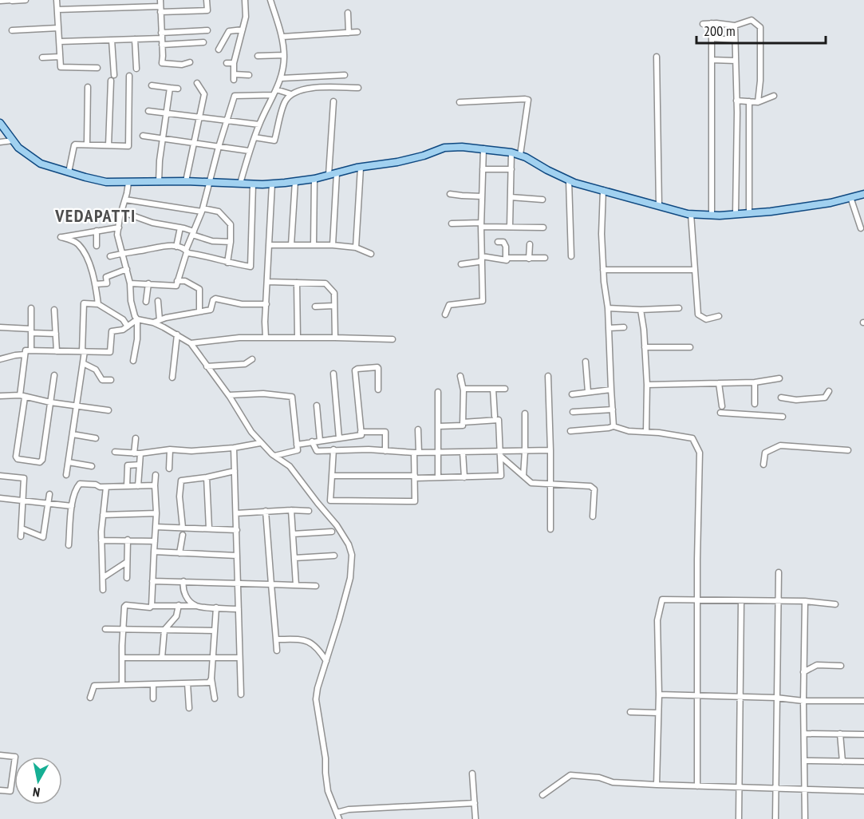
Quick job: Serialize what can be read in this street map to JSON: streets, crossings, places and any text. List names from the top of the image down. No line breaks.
{"districts":["VEDAPATTI"],"scale_bar":"200 m","north":"bottom"}
